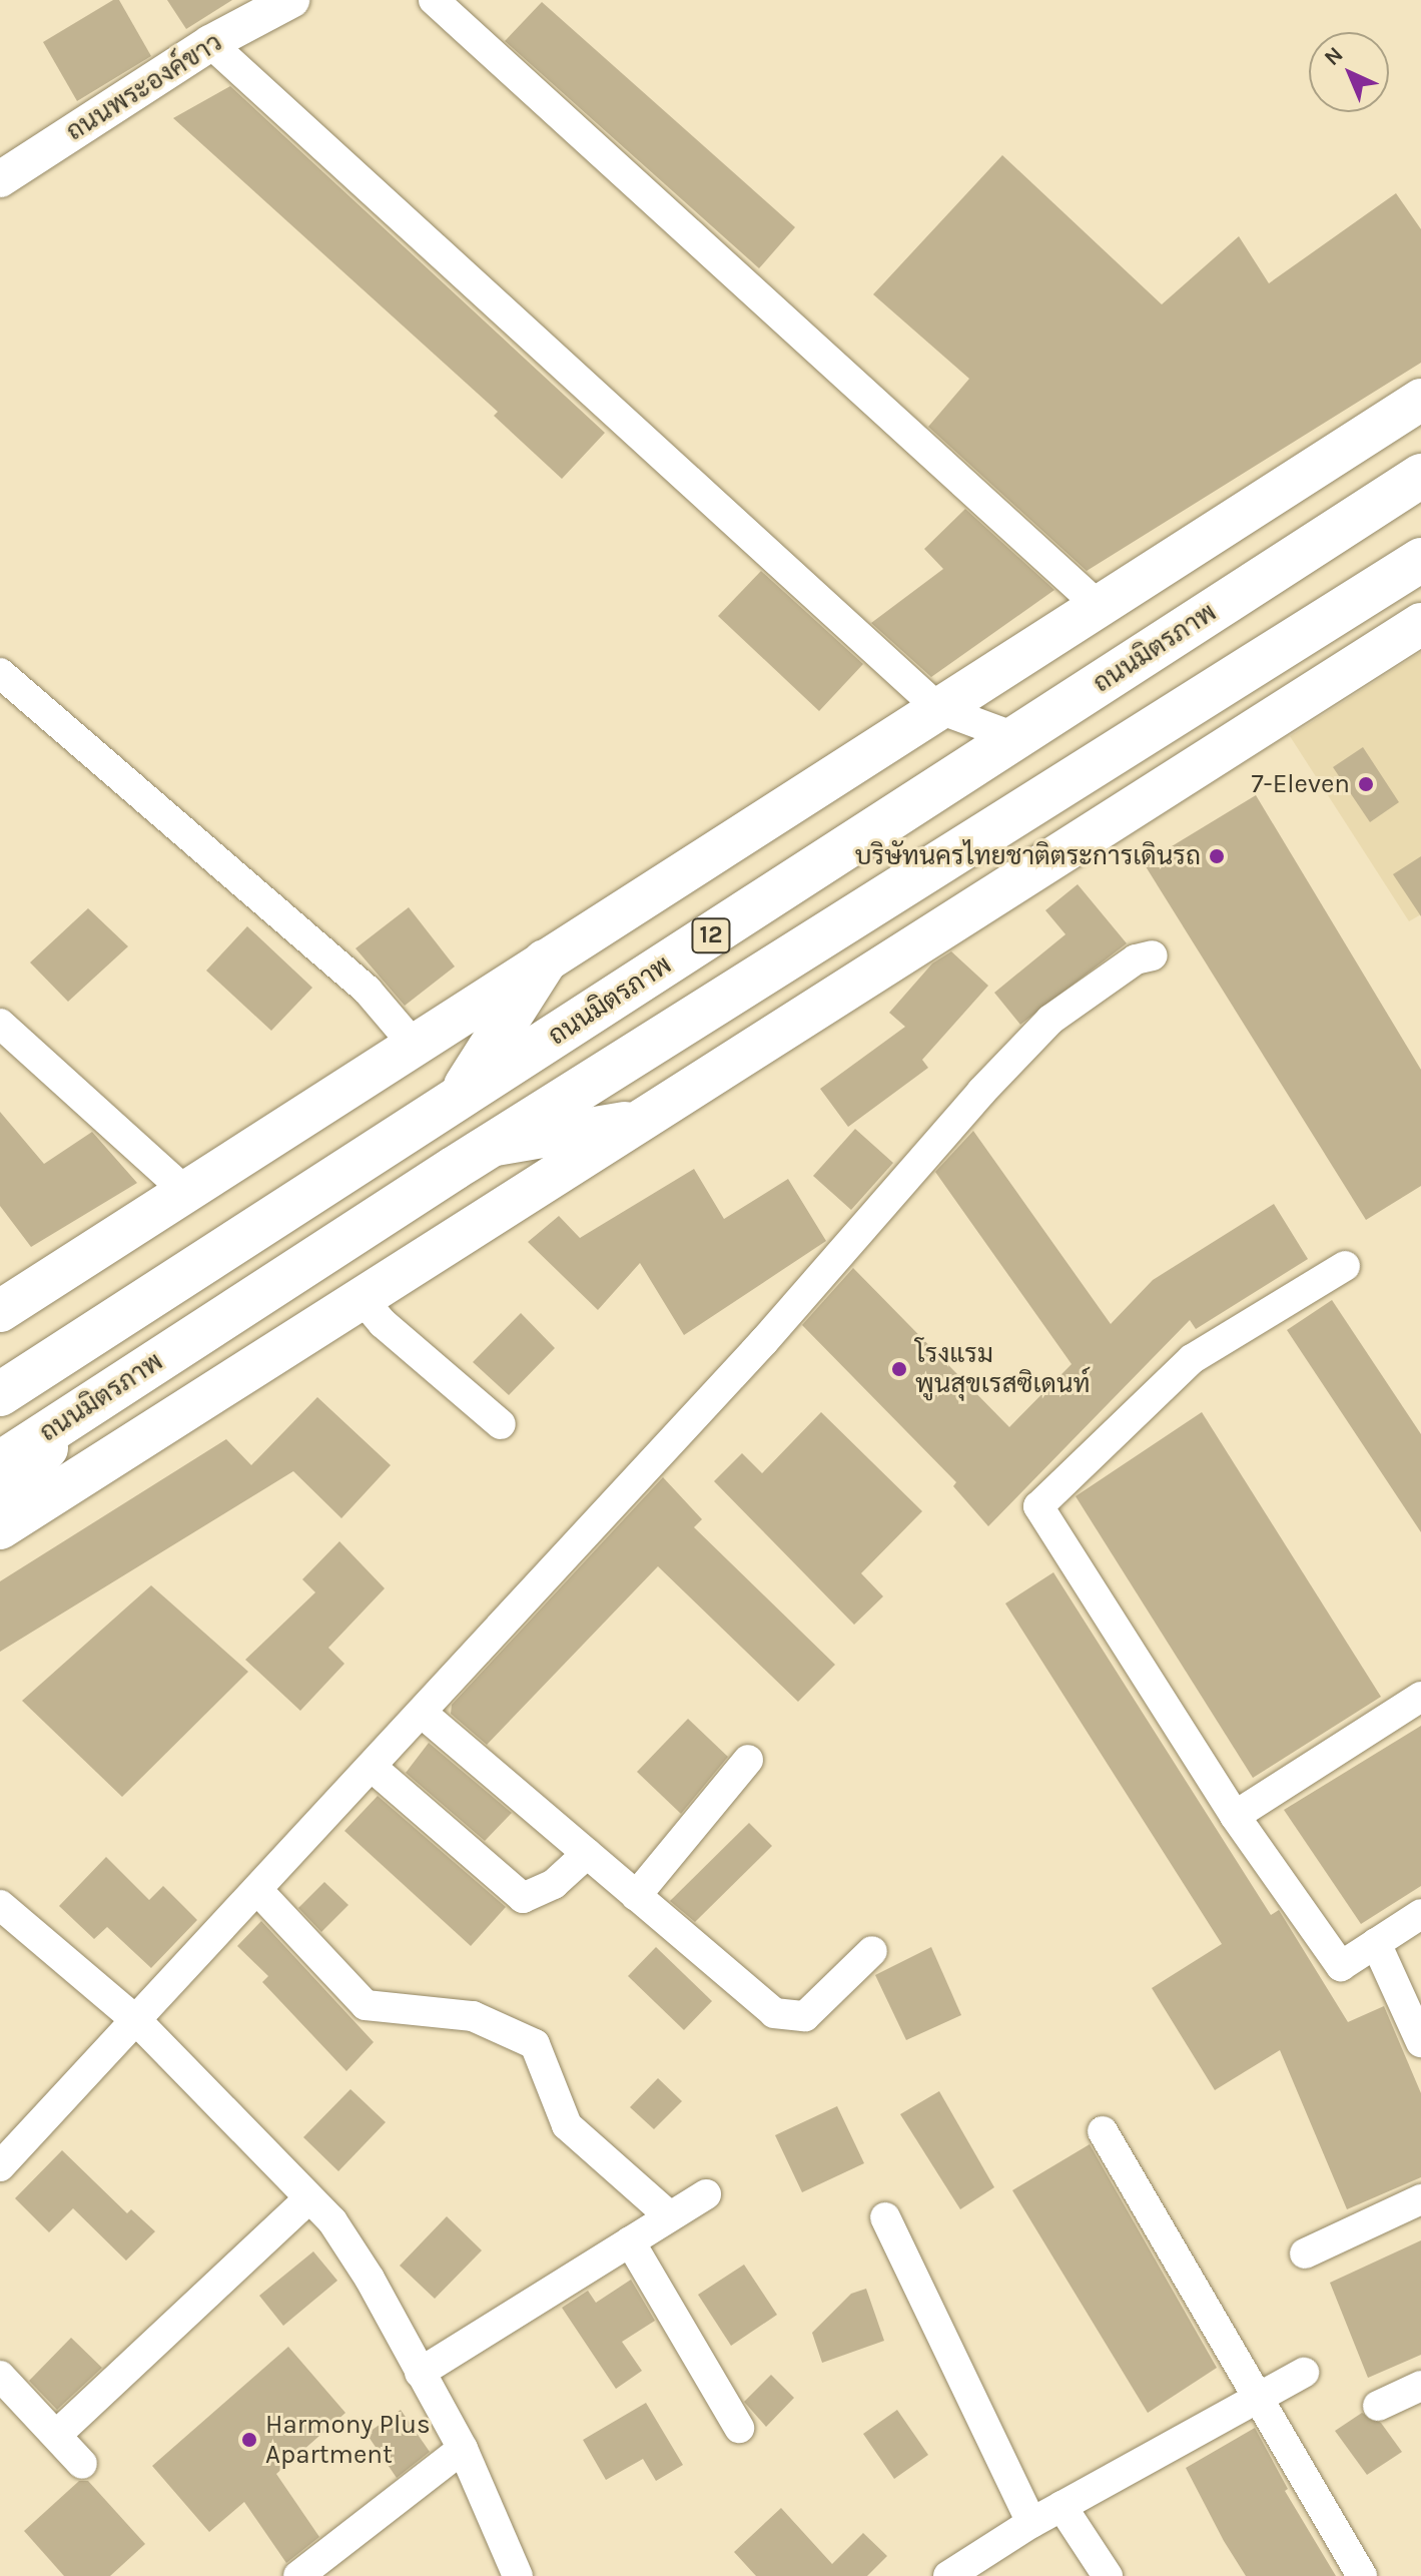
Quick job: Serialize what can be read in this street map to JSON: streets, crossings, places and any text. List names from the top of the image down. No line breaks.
{"streets":{"main road":["ถนนมิตรภาพ","12"],"street":["ถนนพระองค์ขาว"]},"places":["7-Eleven","บริษัทนครไทยชาติตระการเดินรถ","โรงแรม พูนสุขเรสซิเดนท์","Harmony Plus Apartment"],"north":"top left"}
